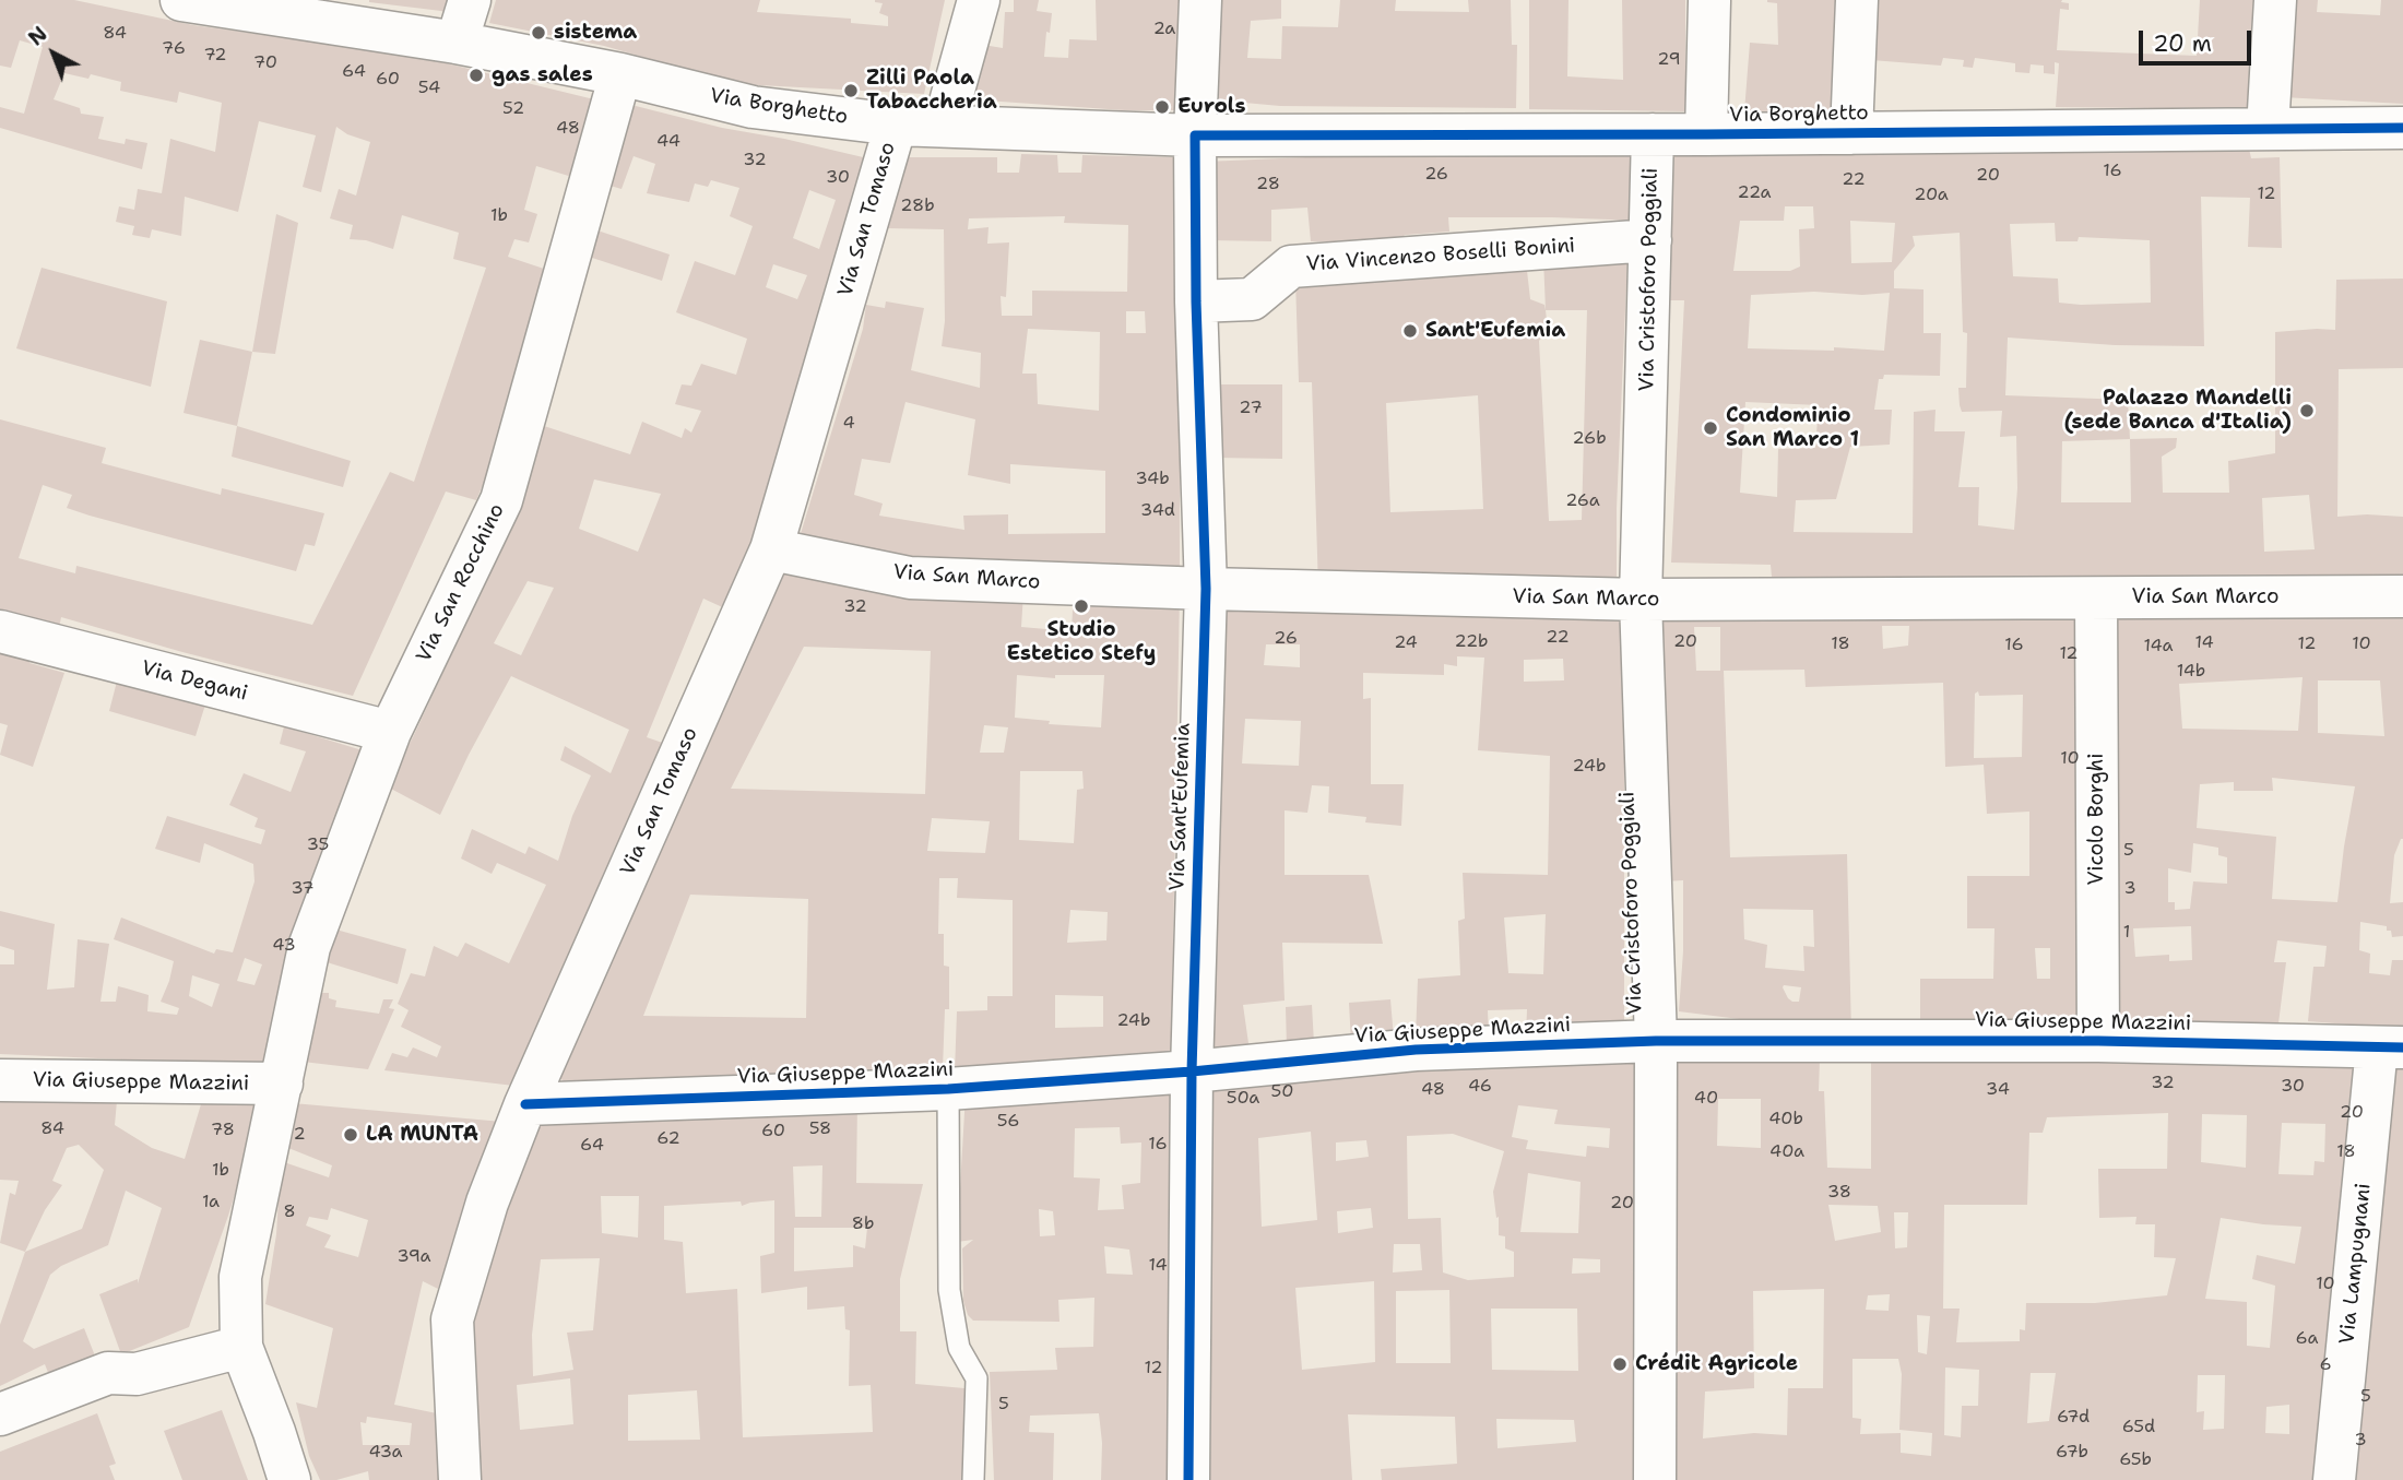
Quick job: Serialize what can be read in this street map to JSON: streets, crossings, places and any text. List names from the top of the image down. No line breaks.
{"streets":{"street":["Via Borghetto","Via San Tomaso","Via Vincenzo Boselli Bonini","Via Cristoforo Poggiali","Via San Marco","Via San Rocchino","Via Degani","Via Sant'Eufemia","Vicolo Borghi","Via Giuseppe Mazzini","Via Lampugnani"]},"crossings":[["Via Borghetto","Via San Tomaso"],["Via Borghetto","Via Cristoforo Poggiali"],["Via Borghetto","Via San Rocchino"],["Via Borghetto","Via Sant'Eufemia"],["Via San Tomaso","Via San Marco"],["Via San Tomaso","Via Giuseppe Mazzini"],["Via Vincenzo Boselli Bonini","Via Cristoforo Poggiali"],["Via Vincenzo Boselli Bonini","Via Sant'Eufemia"],["Via Cristoforo Poggiali","Via San Marco"],["Via Cristoforo Poggiali","Via Giuseppe Mazzini"],["Via San Marco","Via Sant'Eufemia"],["Via San Marco","Vicolo Borghi"],["Via San Rocchino","Via Degani"],["Via San Rocchino","Via Giuseppe Mazzini"],["Via Sant'Eufemia","Via Giuseppe Mazzini"],["Vicolo Borghi","Via Giuseppe Mazzini"],["Via Giuseppe Mazzini","Via Lampugnani"]],"places":["sistema","gas sales","Zilli Paola Tabaccheria","Eurols","Sant'Eufemia","Palazzo Mandelli (sede Banca d'Italia)","Condominio San Marco 1","Studio Estetico Stefy","LA MUNTA","Crédit Agricole"],"house_numbers":["2a","84","76","72","29","70","64","60","54","52","48","44","32","16","26","20","30","22","28","22a","12","20a","28b","1b","27","4","26b","34b","26a","34d","32","22","26","22b","20","24","14","18","12","10","16","14a","12","14b","10","24b","35","5","37","3","1","43","24b","32","46","30","48","34","50","50a","40","20","40b","56","84","58","78","60","2","62","16","64","40a","18","1b","38","1a","20","8","8b","39a","14","10","6a","6","12","5","5","67d","65d","3","43a","67b","65b"],"scale_bar":"20 m","north":"top left"}
